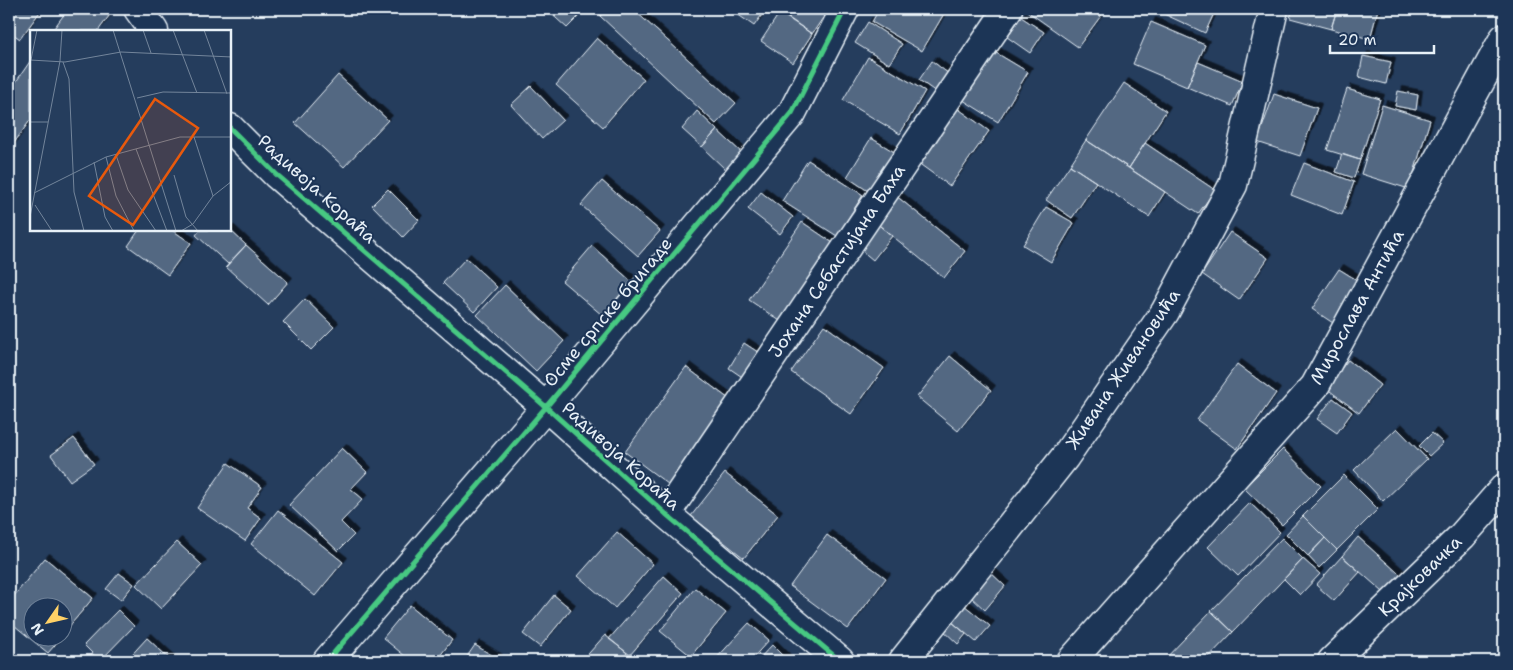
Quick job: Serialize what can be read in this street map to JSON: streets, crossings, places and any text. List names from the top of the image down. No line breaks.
{"streets":{"street":["Радивоја Кораћа","Јохана Себастијана Баха","Мирослава Антића","Осме српске бригаде","Живана Живановића","Крајковачка"]},"crossings":[["Радивоја Кораћа","Јохана Себастијана Баха"],["Радивоја Кораћа","Осме српске бригаде"]],"scale_bar":"20 m","north":"bottom left"}
